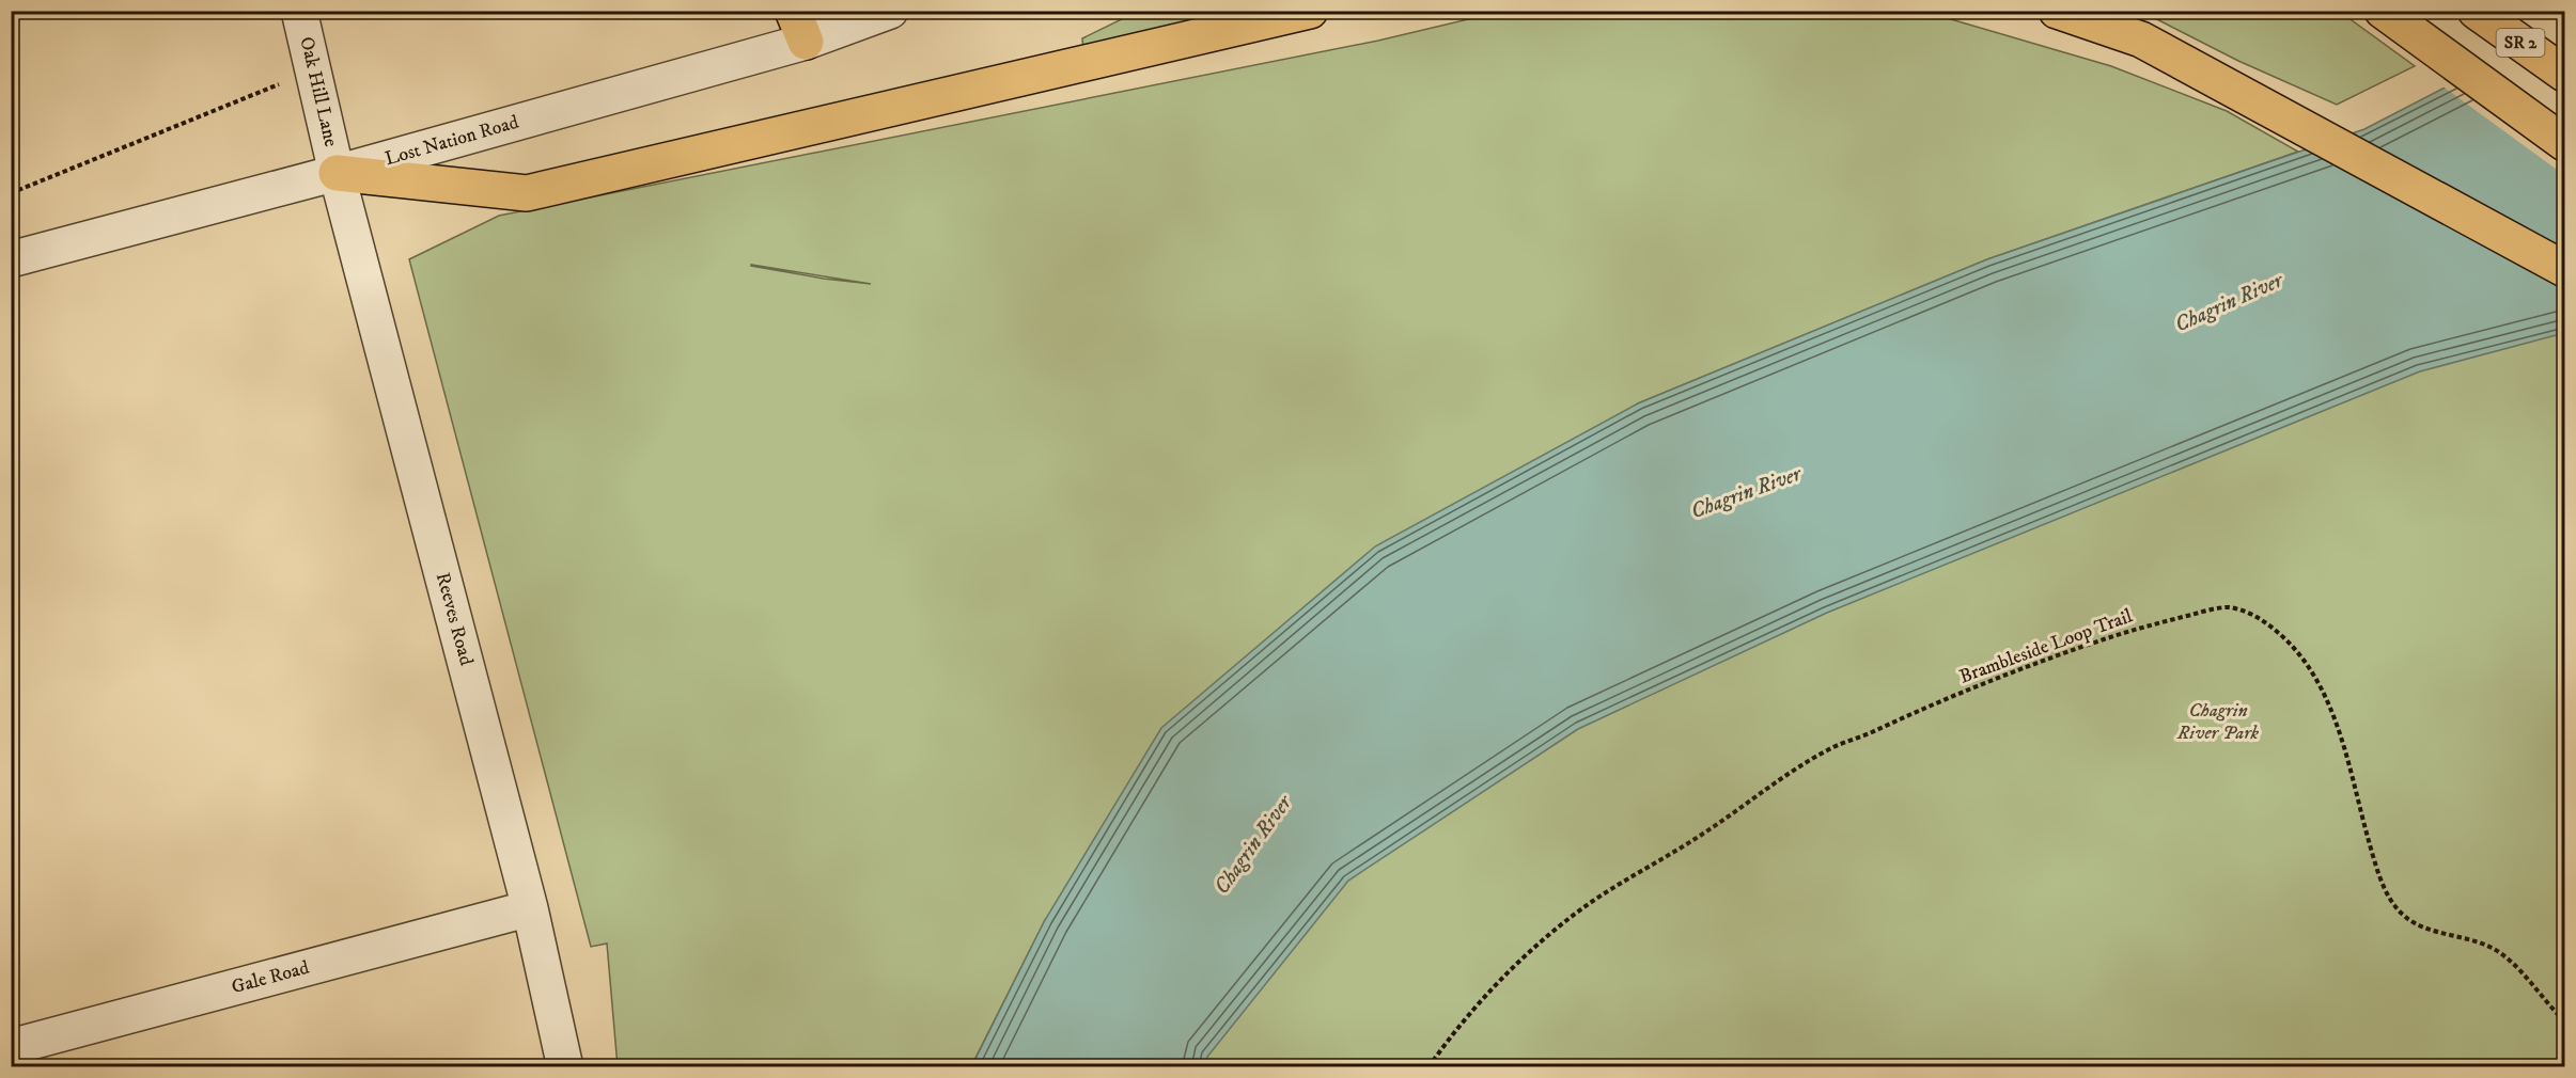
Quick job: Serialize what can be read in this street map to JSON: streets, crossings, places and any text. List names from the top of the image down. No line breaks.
{"streets":{"highway":["SR 2"],"street":["Oak Hill Lane","Lost Nation Road","Reeves Road","Gale Road"],"path":["Brambleside Loop Trail"]},"crossings":[["Oak Hill Lane","Lost Nation Road"],["Oak Hill Lane","Reeves Road"],["Lost Nation Road","Reeves Road"],["Reeves Road","Gale Road"]],"water":["Chagrin River"],"parks":["Chagrin River Park"]}
